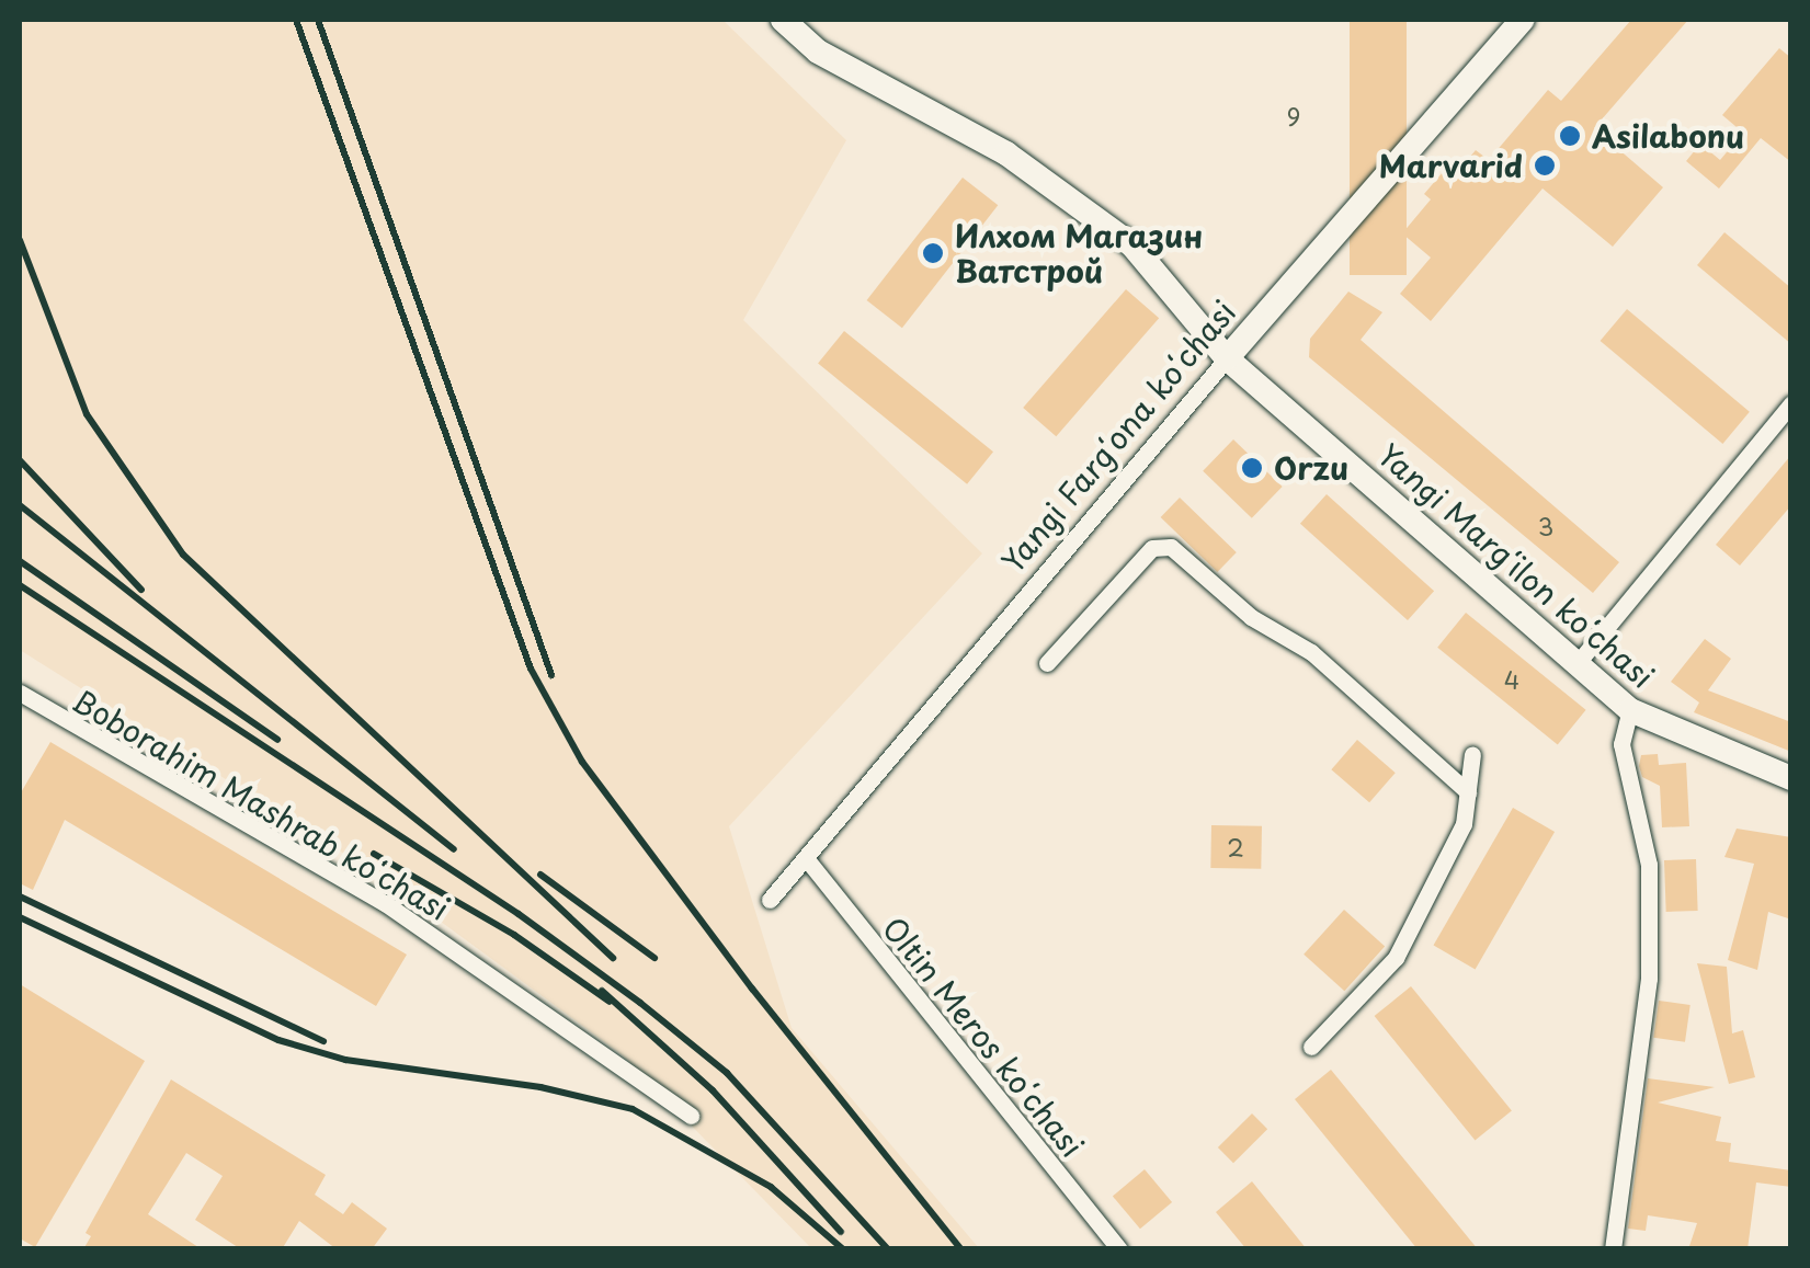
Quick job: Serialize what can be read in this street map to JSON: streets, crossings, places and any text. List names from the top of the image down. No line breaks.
{"streets":{"main road":["Yangi Fargʻona koʻchasi","Yangi Margʻilon koʻchasi"],"street":["Boborahim Mashrab koʻchasi","Oltin Meros koʻchasi"]},"crossings":[["Yangi Fargʻona koʻchasi","Yangi Margʻilon koʻchasi"],["Yangi Fargʻona koʻchasi","Oltin Meros koʻchasi"]],"places":["Asilabonu","Marvarid","Илхом Магазин Ватстрой","Orzu"],"house_numbers":["9","3","4","2"]}
